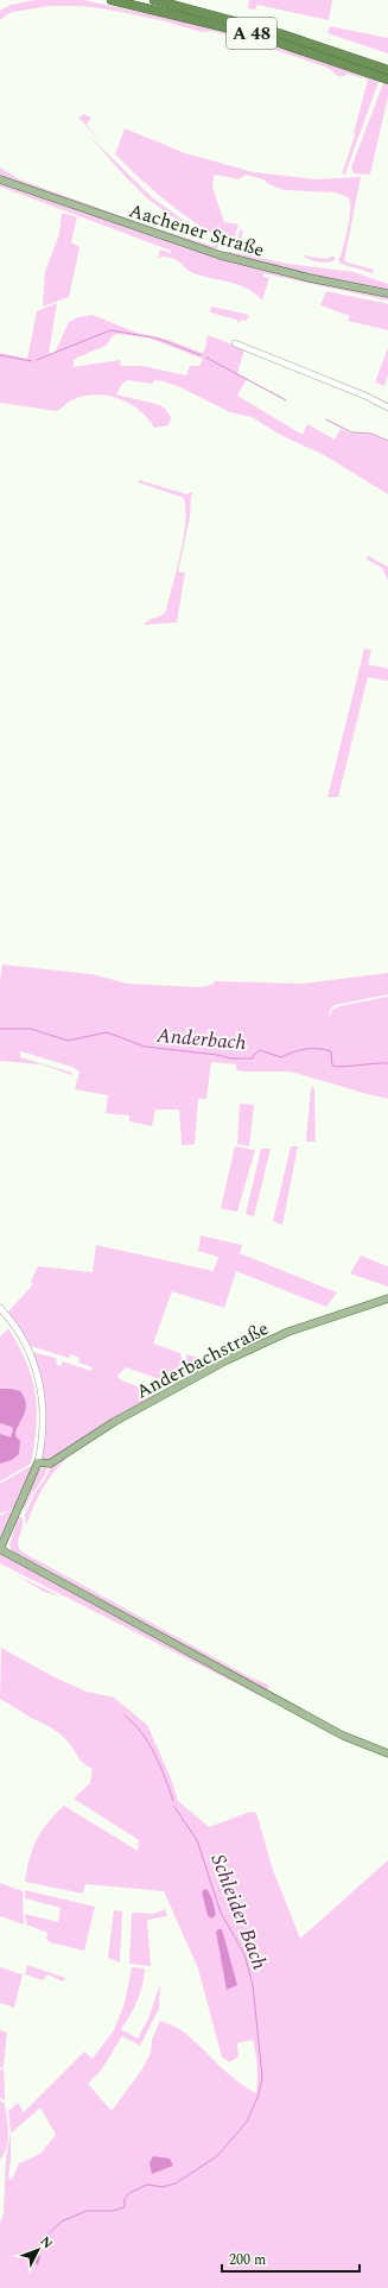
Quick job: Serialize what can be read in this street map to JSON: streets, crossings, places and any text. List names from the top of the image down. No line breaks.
{"streets":{"highway":["A 48"],"main road":["Aachener Straße","Anderbachstraße"]},"water":["Anderbach","Schleider Bach"],"scale_bar":"200 m","north":"top right"}
